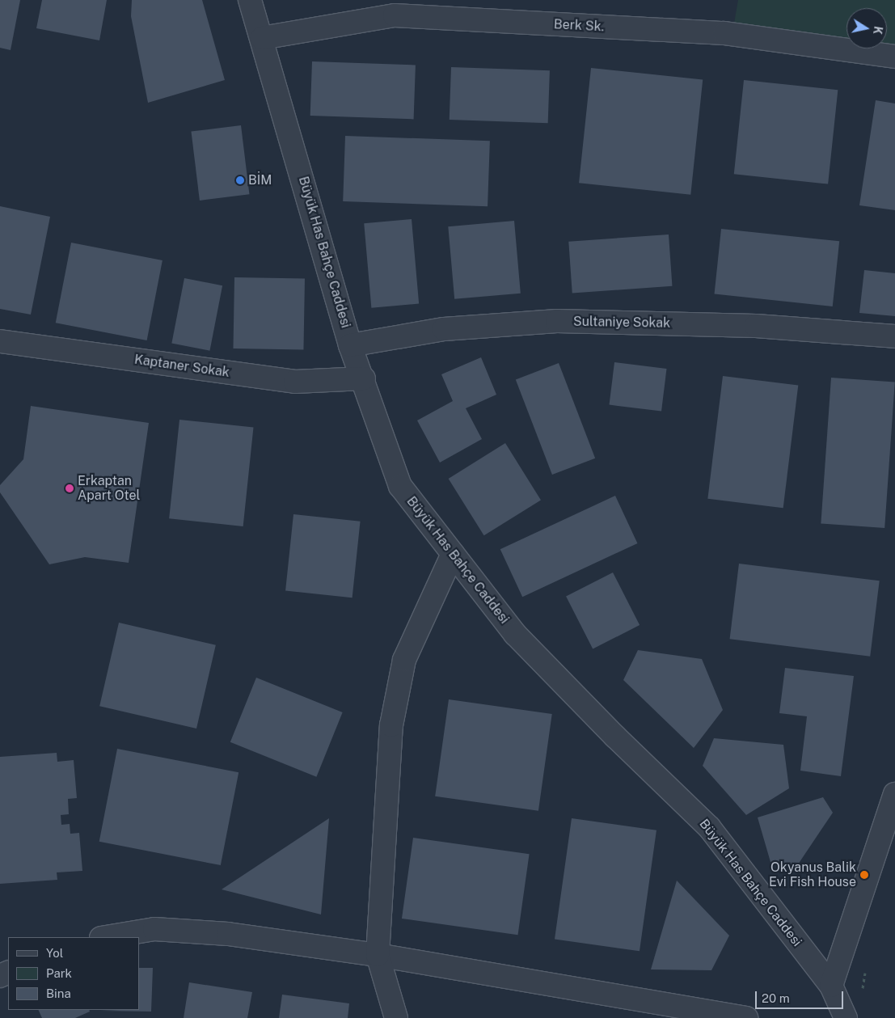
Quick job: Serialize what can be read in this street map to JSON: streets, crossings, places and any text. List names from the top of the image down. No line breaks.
{"streets":{"street":["Berk Sk.","Büyük Has Bahçe Caddesi","Sultaniye Sokak","Kaptaner Sokak"]},"crossings":[["Berk Sk.","Büyük Has Bahçe Caddesi"],["Büyük Has Bahçe Caddesi","Sultaniye Sokak"],["Büyük Has Bahçe Caddesi","Kaptaner Sokak"]],"places":["BİM","Erkaptan Apart Otel","Okyanus Balik Evi Fish House"],"legend":["Yol","Park","Bina"],"scale_bar":"20 m","north":"right"}
